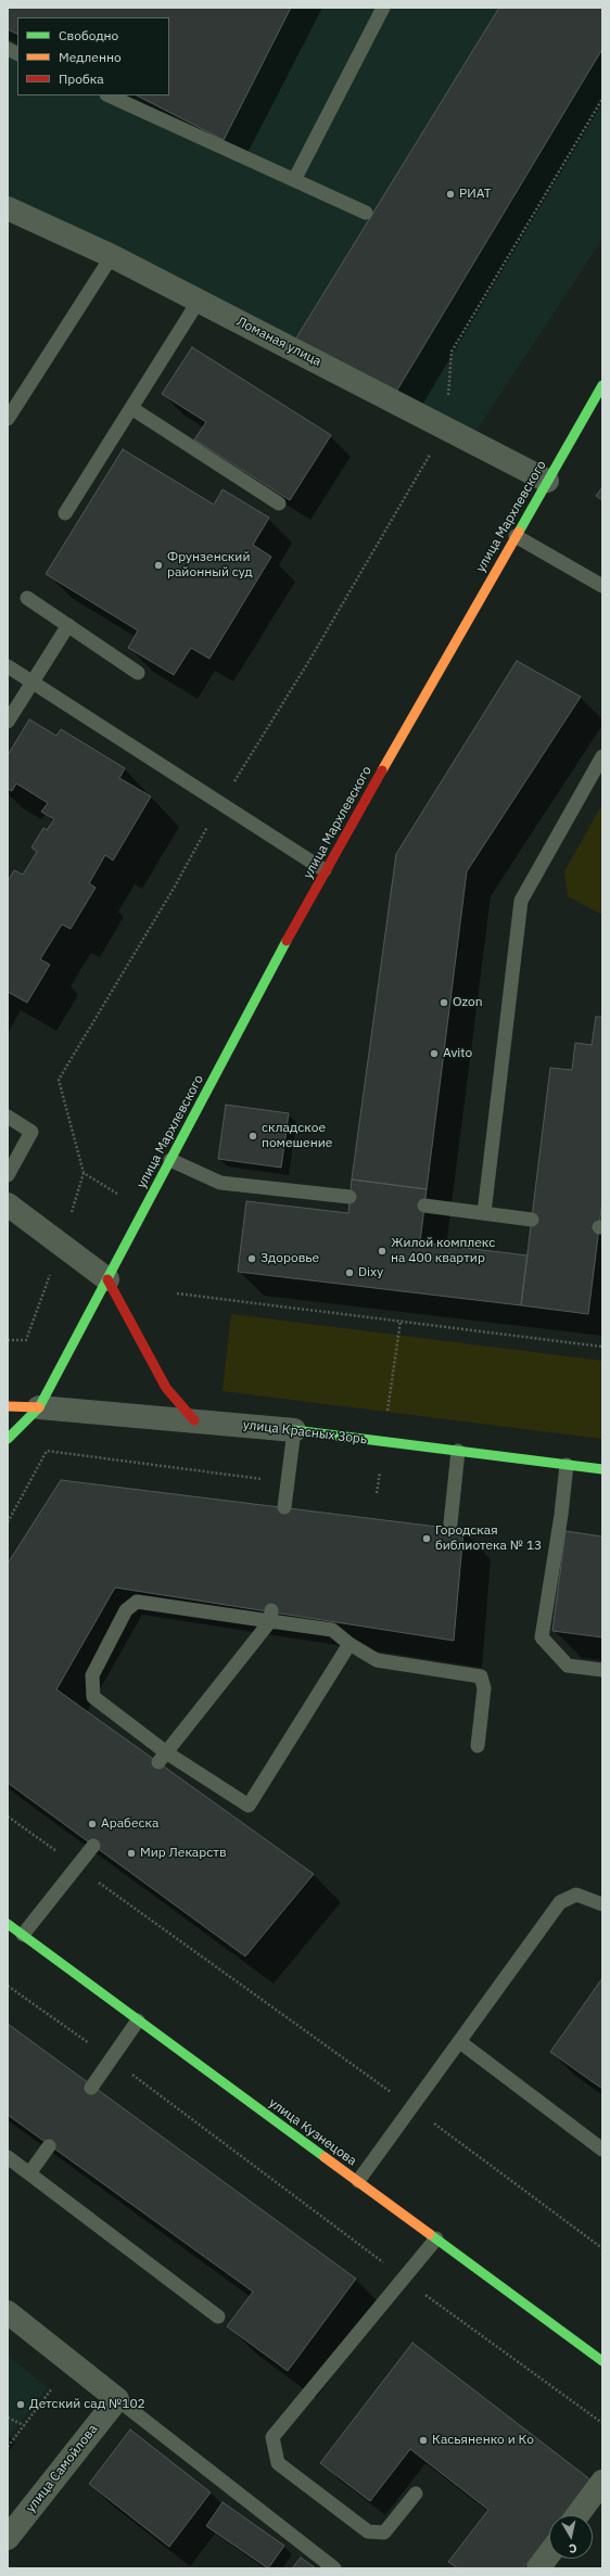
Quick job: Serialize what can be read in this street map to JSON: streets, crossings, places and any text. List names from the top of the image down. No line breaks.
{"streets":{"street":["Ломаная улица","улица Мархлевского","улица Красных Зорь","улица Кузнецова","улица Самойлова"]},"crossings":[["Ломаная улица","улица Мархлевского"],["улица Мархлевского","улица Красных Зорь"]],"places":["РИАТ","Фрунзенский районный суд","Ozon","Avito","складское помешение","Жилой комплекс на 400 квартир","Здоровье","Dixy","Городская библиотека № 13","Арабеска","Мир Лекарств","Детский сад №102","Касьяненко и Ко"],"legend":["Свободно","Медленно","Пробка"],"north":"bottom"}
